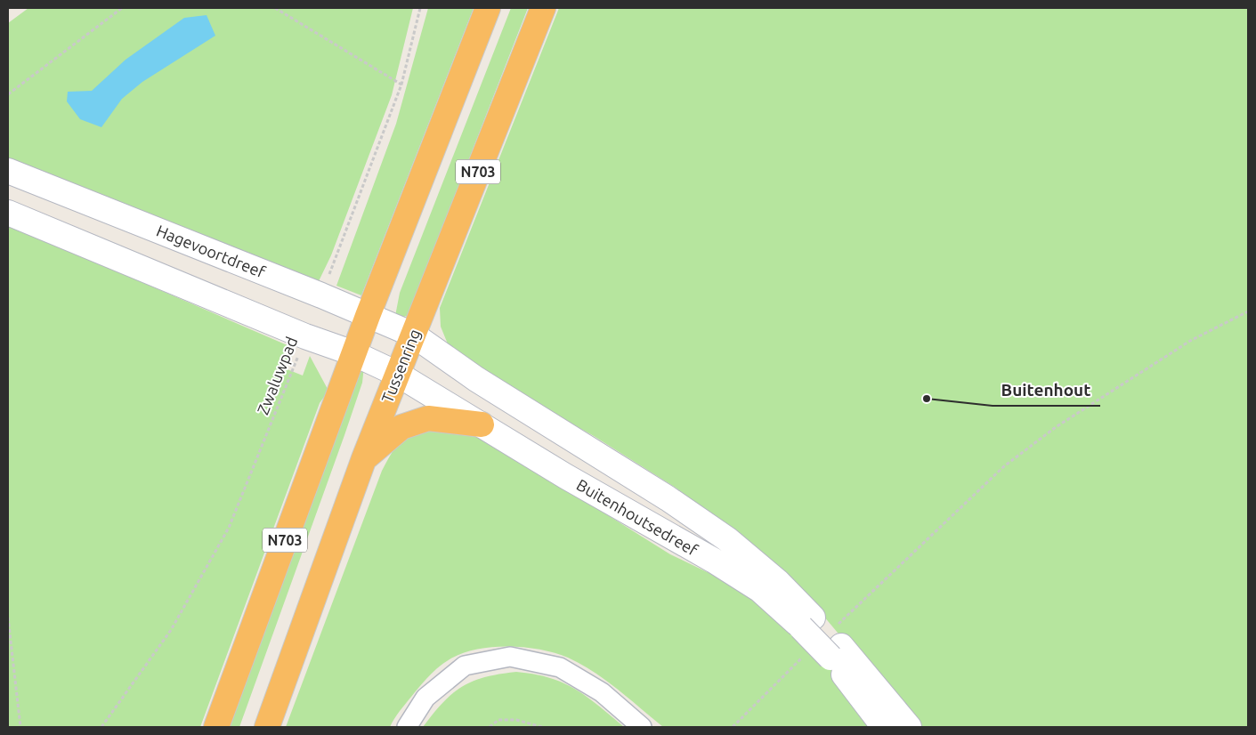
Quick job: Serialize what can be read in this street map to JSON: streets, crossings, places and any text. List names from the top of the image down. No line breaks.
{"streets":{"highway":["N703","Tussenring"],"main road":["Hagevoortdreef","Buitenhoutsedreef"],"path":["Zwaluwpad"]},"crossings":[["N703","Hagevoortdreef"],["N703","Buitenhoutsedreef"],["Hagevoortdreef","Tussenring"],["Hagevoortdreef","Buitenhoutsedreef"],["Tussenring","Buitenhoutsedreef"]],"places":["Buitenhout"]}
